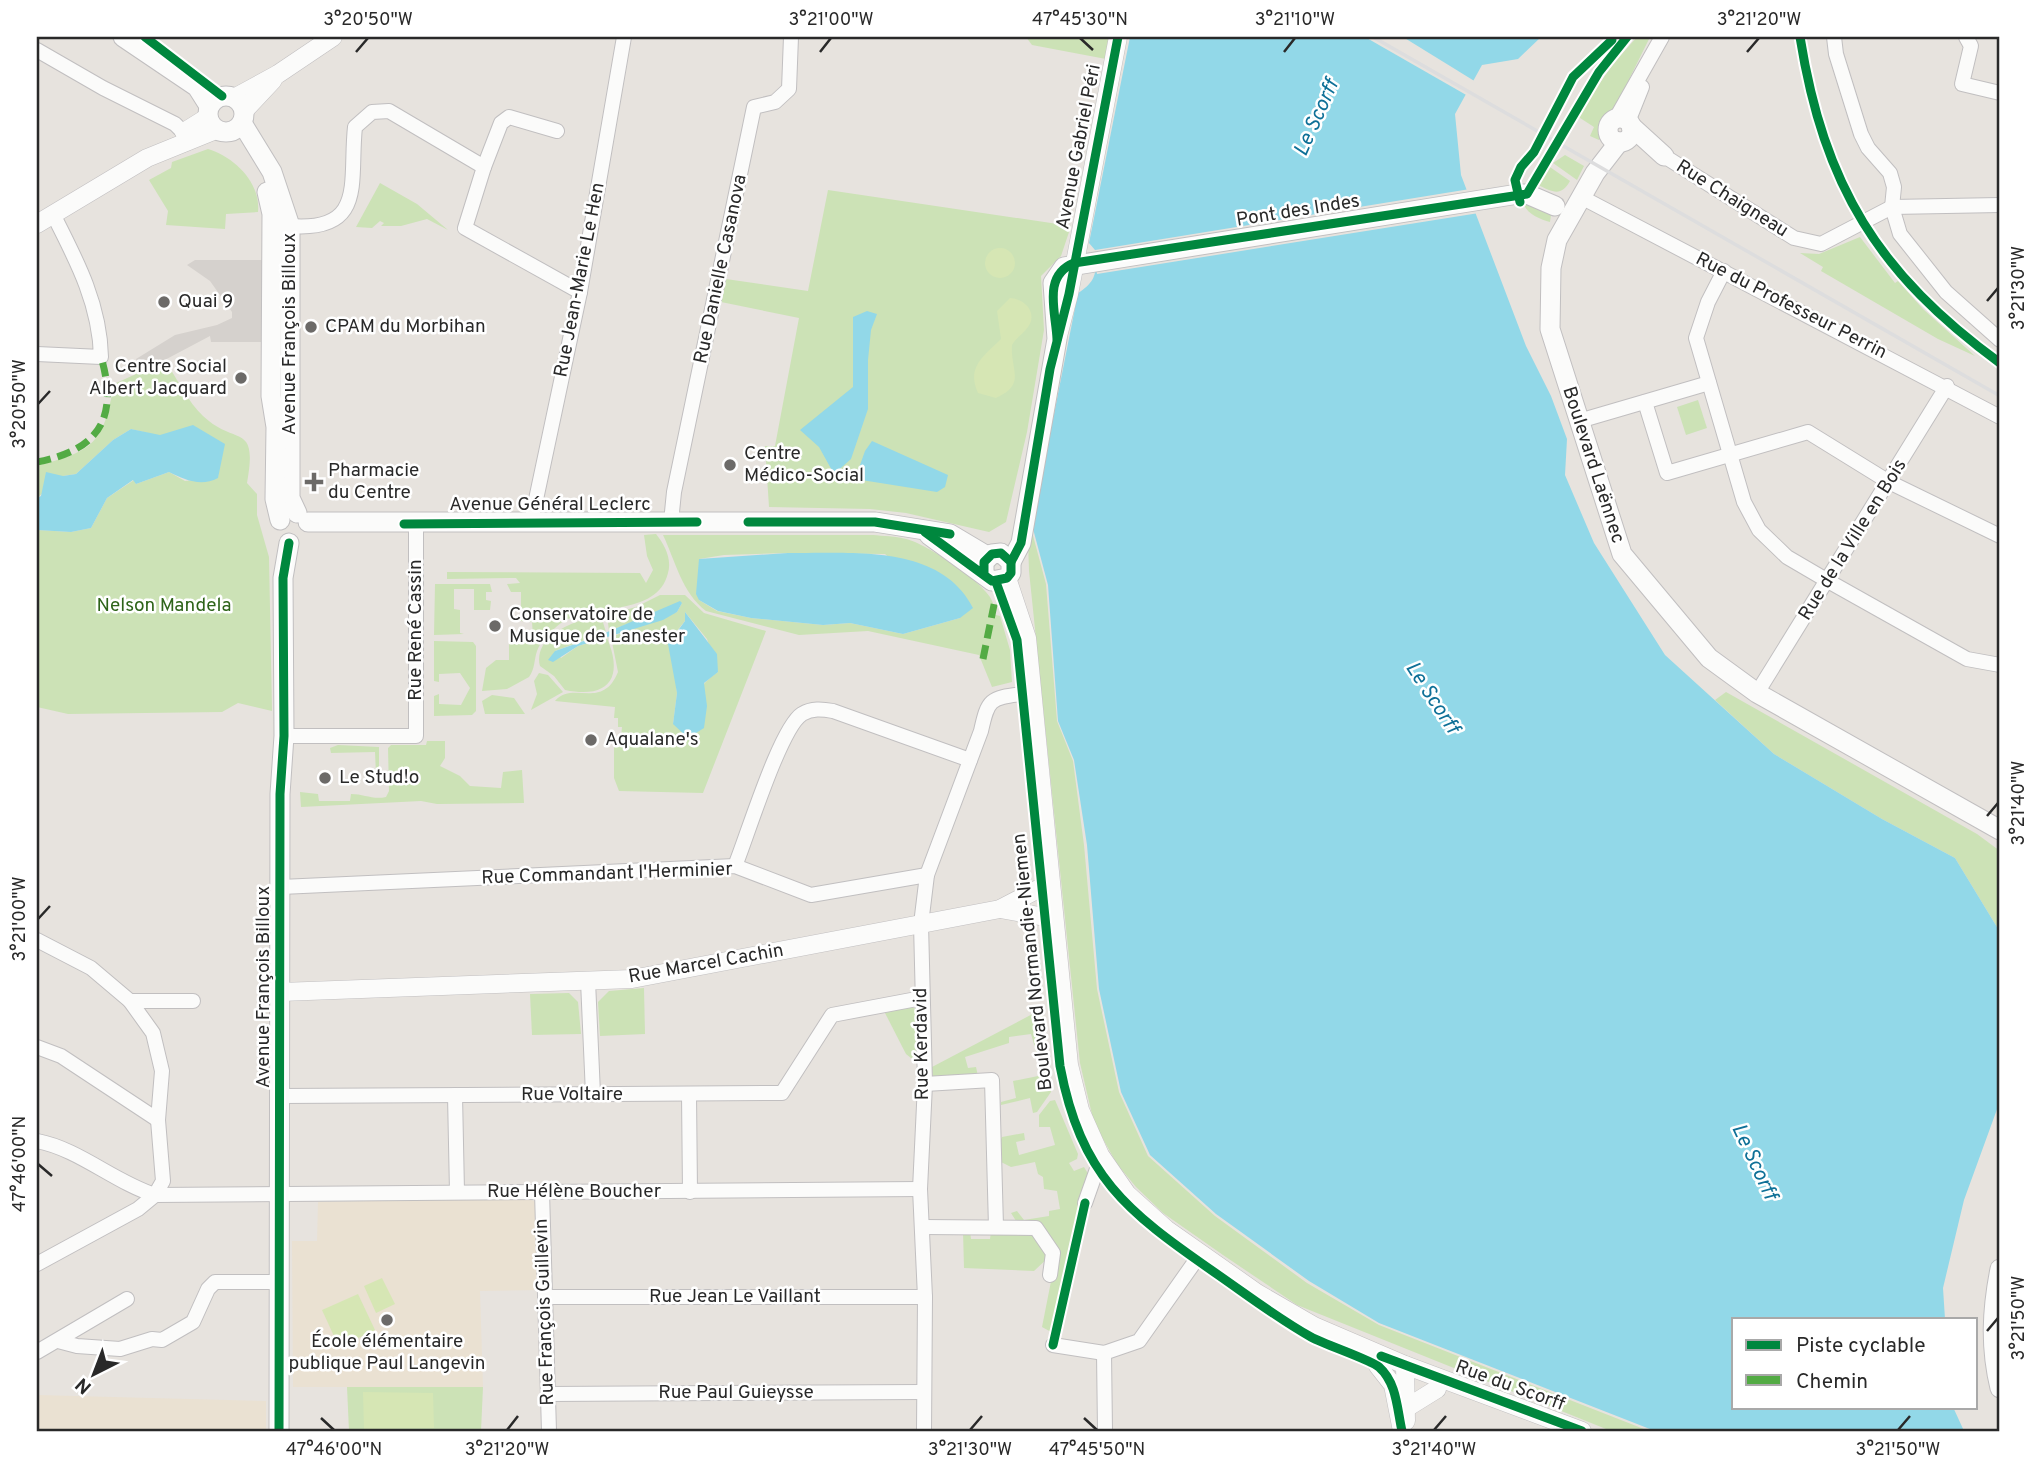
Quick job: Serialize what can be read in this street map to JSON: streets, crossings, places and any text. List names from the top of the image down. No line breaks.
{"streets":{"main road":["Avenue Gabriel Péri","Rue Chaigneau","Pont des Indes","Avenue François Billoux","Boulevard Laënnec","Avenue Général Leclerc"],"street":["Rue Danielle Casanova","Rue Jean-Marie Le Hen","Rue du Professeur Perrin","Rue de la Ville en Bois","Rue René Cassin","Rue Commandant l'Herminier","Boulevard Normandie-Niemen","Rue Marcel Cachin","Rue Kerdavid","Rue Voltaire","Rue Hélène Boucher","Rue Jean Le Vaillant","Rue François Guillevin","Rue du Scorff","Rue Paul Guieysse"]},"crossings":[["Avenue Gabriel Péri","Pont des Indes"],["Avenue Gabriel Péri","Avenue Général Leclerc"],["Avenue Gabriel Péri","Boulevard Normandie-Niemen"],["Pont des Indes","Rue du Professeur Perrin"],["Pont des Indes","Boulevard Laënnec"],["Rue Danielle Casanova","Avenue Général Leclerc"],["Rue Jean-Marie Le Hen","Avenue Général Leclerc"],["Rue du Professeur Perrin","Boulevard Laënnec"],["Rue du Professeur Perrin","Rue de la Ville en Bois"],["Avenue François Billoux","Avenue Général Leclerc"],["Avenue François Billoux","Rue René Cassin"],["Avenue François Billoux","Rue Commandant l'Herminier"],["Avenue François Billoux","Rue Marcel Cachin"],["Avenue François Billoux","Rue Voltaire"],["Avenue François Billoux","Rue Hélène Boucher"],["Boulevard Laënnec","Rue de la Ville en Bois"],["Avenue Général Leclerc","Rue René Cassin"],["Avenue Général Leclerc","Boulevard Normandie-Niemen"],["Rue Commandant l'Herminier","Rue Kerdavid"],["Boulevard Normandie-Niemen","Rue Marcel Cachin"],["Boulevard Normandie-Niemen","Rue Kerdavid"],["Boulevard Normandie-Niemen","Rue du Scorff"],["Rue Marcel Cachin","Rue Kerdavid"],["Rue Kerdavid","Rue Voltaire"],["Rue Kerdavid","Rue Hélène Boucher"],["Rue Kerdavid","Rue Jean Le Vaillant"],["Rue Kerdavid","Rue Paul Guieysse"],["Rue Voltaire","Rue Hélène Boucher"],["Rue Hélène Boucher","Rue François Guillevin"],["Rue Jean Le Vaillant","Rue François Guillevin"],["Rue François Guillevin","Rue Paul Guieysse"]],"water":["Le Scorff"],"parks":["Nelson Mandela"],"places":{"other":["Quai 9","CPAM du Morbihan","Centre Social Albert Jacquard","Centre Médico-Social","Conservatoire de Musique de Lanester","Aqualane's","Le Stud!o","École élémentaire publique Paul Langevin"],"health":["Pharmacie du Centre"]},"legend":["Piste cyclable","Chemin"],"north":"bottom left","coordinates":["3°20'50\"W","3°21'00\"W","47°45'30\"N","3°21'10\"W","3°21'20\"W","3°21'30\"W","3°21'40\"W","47°46'00\"N","3°21'50\"W","47°45'50\"N"]}
